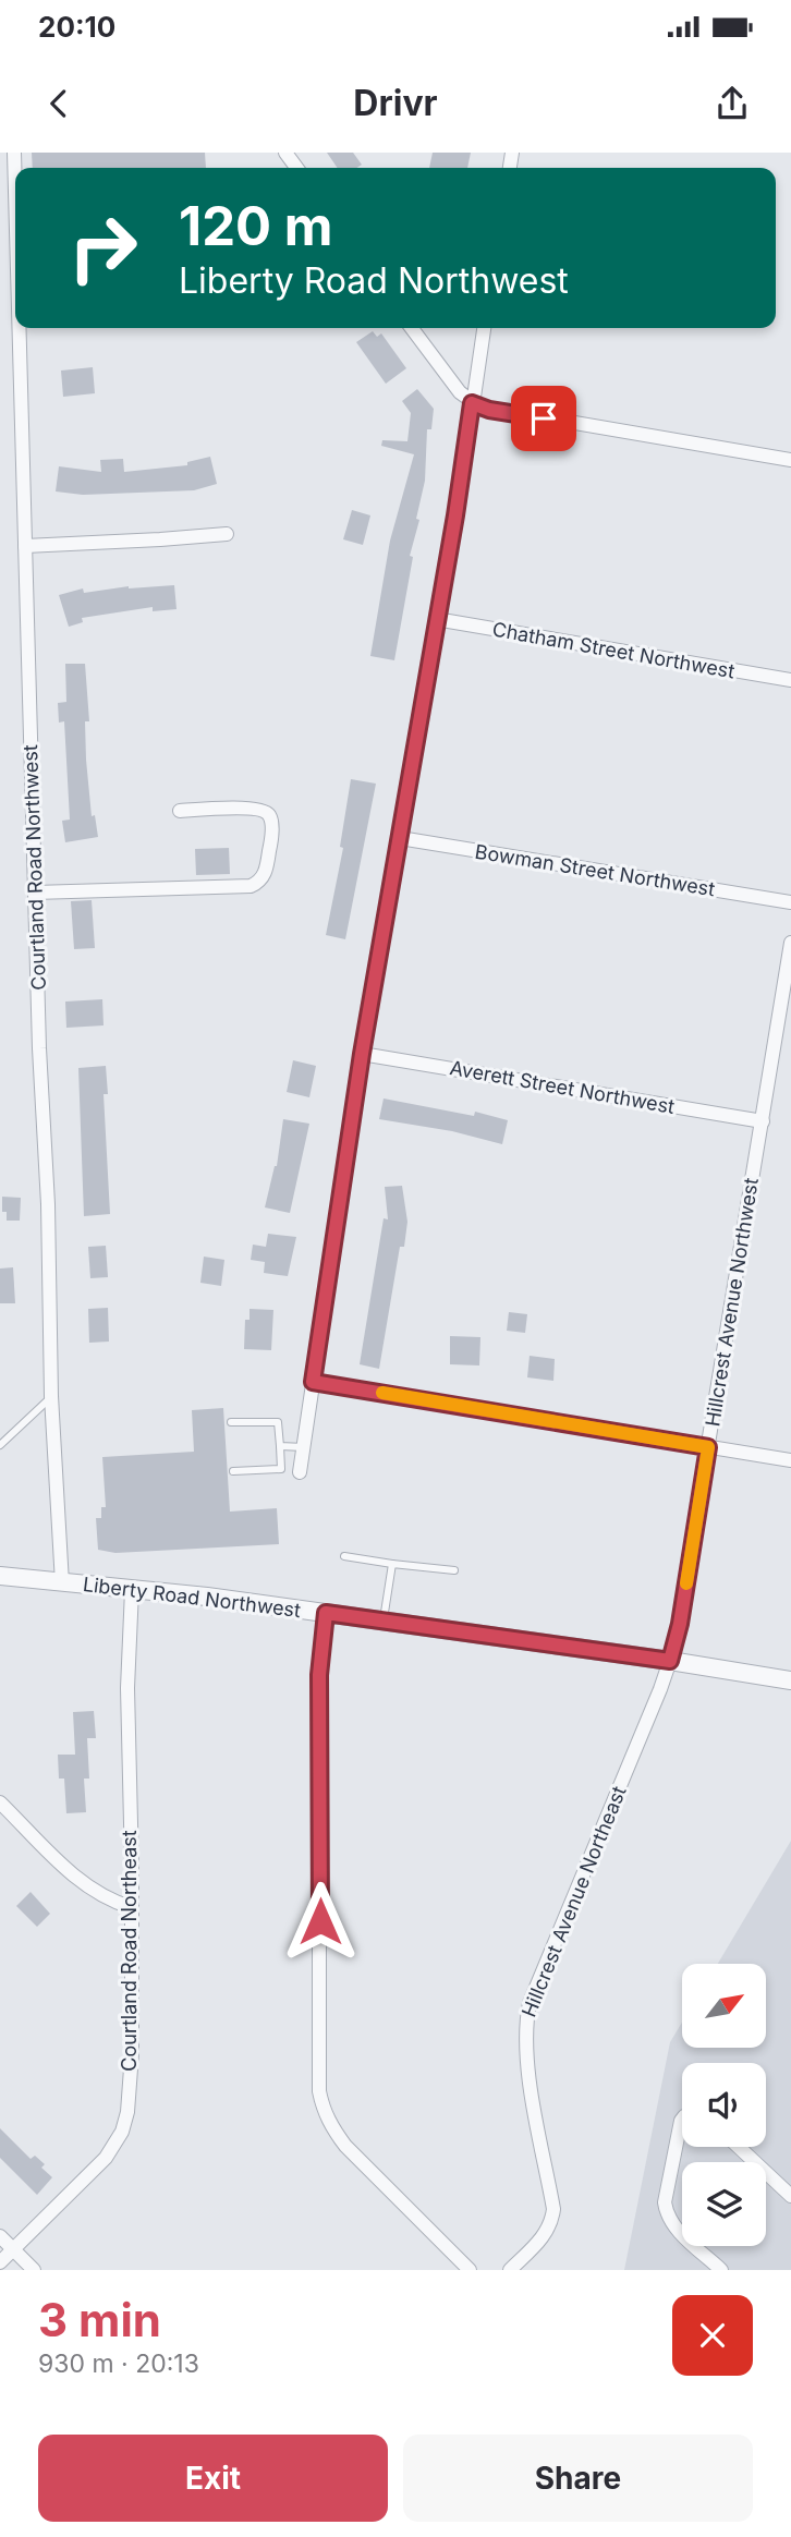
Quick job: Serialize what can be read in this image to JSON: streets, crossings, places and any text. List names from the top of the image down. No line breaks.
{"streets":{"street":["Chatham Street Northwest","Courtland Road Northwest","Bowman Street Northwest","Averett Street Northwest","Hillcrest Avenue Northwest","Liberty Road Northwest","Hillcrest Avenue Northeast","Courtland Road Northeast"]},"crossings":[["Courtland Road Northwest","Liberty Road Northwest"],["Averett Street Northwest","Hillcrest Avenue Northwest"],["Hillcrest Avenue Northwest","Liberty Road Northwest"],["Hillcrest Avenue Northwest","Hillcrest Avenue Northeast"],["Liberty Road Northwest","Hillcrest Avenue Northeast"],["Liberty Road Northwest","Courtland Road Northeast"]],"north":"top right","page":{"status":"20:10","header":"Drivr","turn":["120 m","Liberty Road Northwest"],"heading":["3 min","930 m · 20:13"],"buttons":["Exit","Share"]}}
